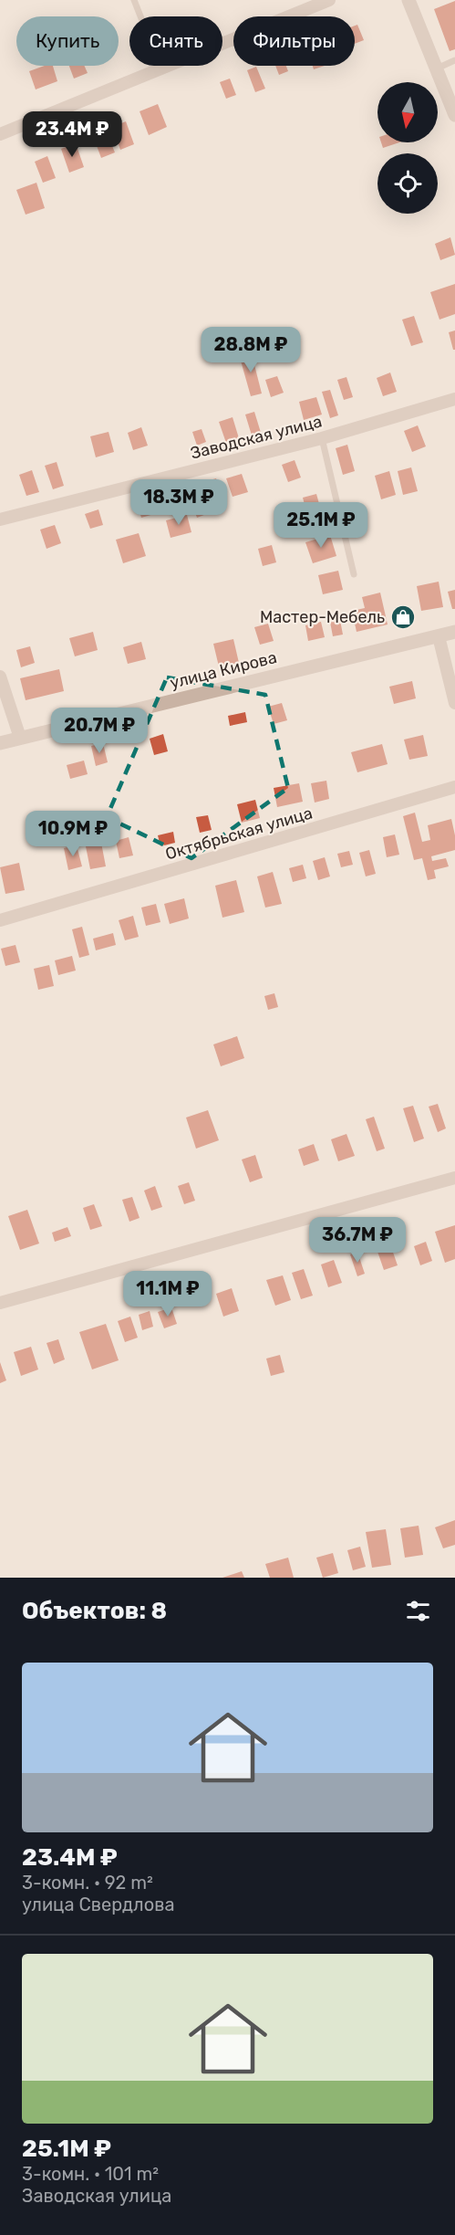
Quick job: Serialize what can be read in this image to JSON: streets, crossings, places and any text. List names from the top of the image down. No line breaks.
{"streets":{"street":["Заводская улица","улица Кирова","Октябрьская улица"]},"places":{"shop":["Мастер-Мебель"]},"north":"bottom","page":{"chip":["Купить","Снять","Фильтры"],"price":["23.4M ₽","28.8M ₽","18.3M ₽","25.1M ₽","20.7M ₽","10.9M ₽","36.7M ₽","11.1M ₽"],"heading":"Объектов: 8","list":[{"name":"23.4M ₽","note":"3-комн. · 92 m² · улица Свердлова"},{"name":"25.1M ₽","note":"3-комн. · 101 m² · Заводская улица"}]}}
